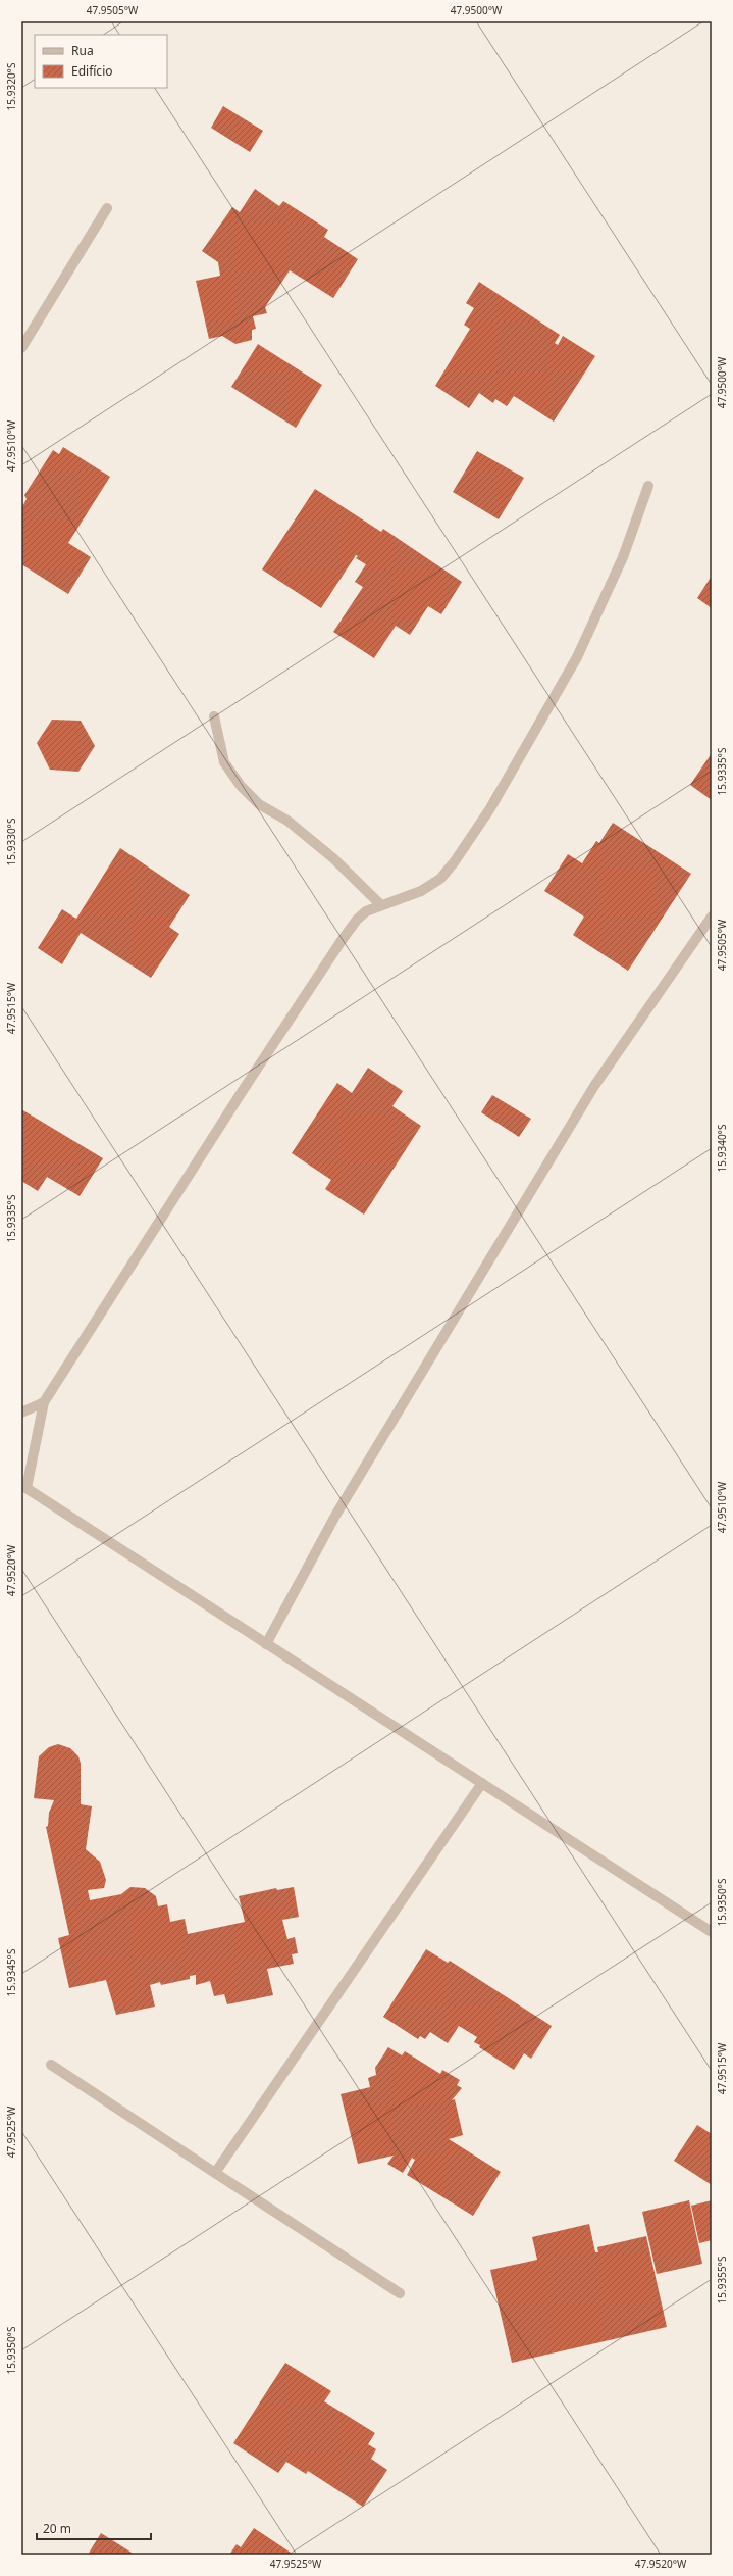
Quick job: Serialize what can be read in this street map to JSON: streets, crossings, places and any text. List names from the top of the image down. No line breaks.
{"legend":["Rua","Edifício"],"scale_bar":"20 m","coordinates":["47.9505°W","47.9500°W","15.9320°S","47.9510°W","15.9335°S","15.9330°S","47.9515°W","15.9340°S","47.9520°W","15.9350°S","15.9345°S","47.9525°W","15.9355°S"]}
